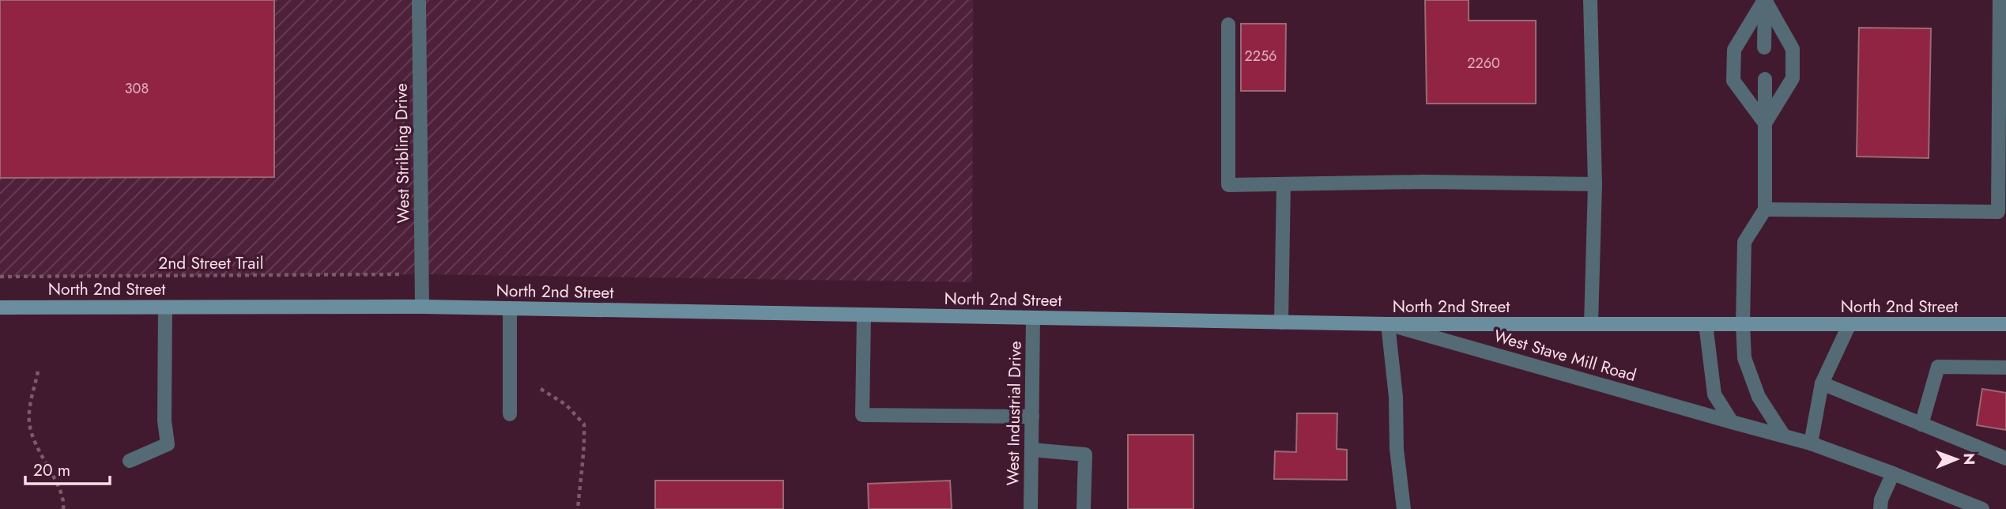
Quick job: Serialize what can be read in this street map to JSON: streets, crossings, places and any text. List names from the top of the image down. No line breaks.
{"streets":{"main road":["North 2nd Street"],"street":["West Stribling Drive","West Stave Mill Road","West Industrial Drive"],"path":["2nd Street Trail"]},"crossings":[["West Stribling Drive","2nd Street Trail"],["West Stribling Drive","North 2nd Street"],["North 2nd Street","West Stave Mill Road"],["North 2nd Street","West Industrial Drive"]],"house_numbers":["2256","2260","308"],"scale_bar":"20 m","north":"right"}
